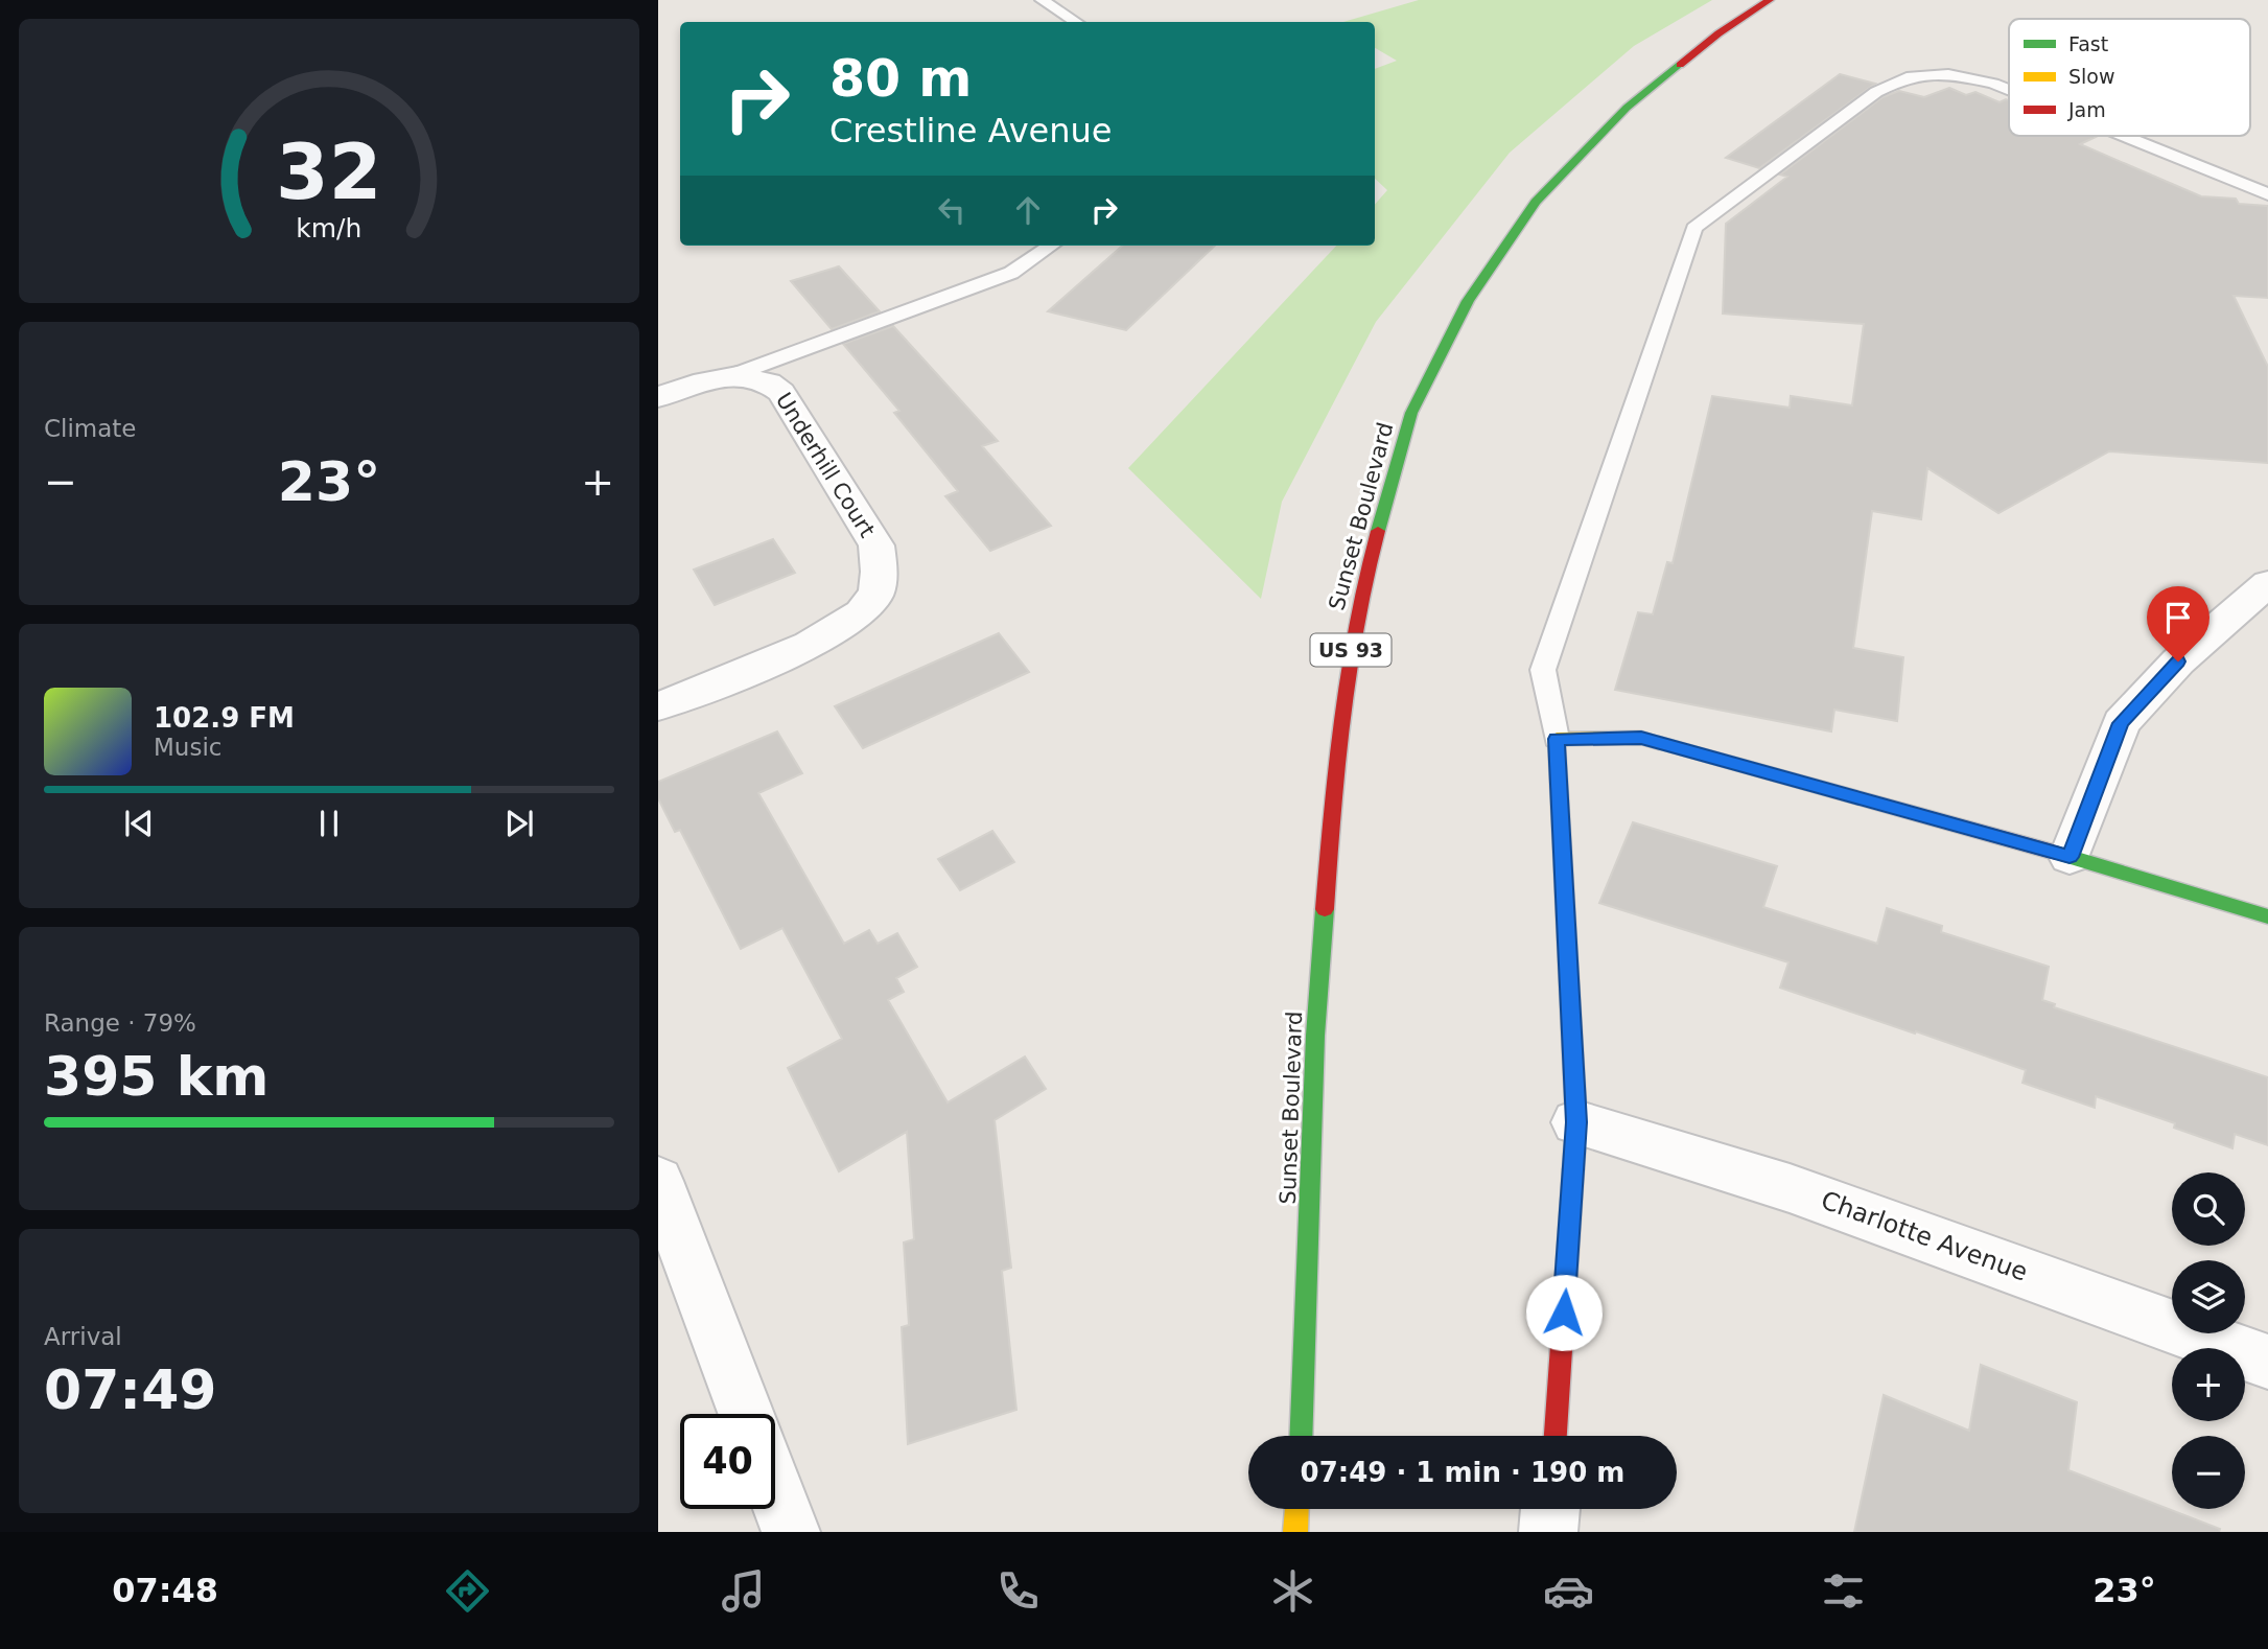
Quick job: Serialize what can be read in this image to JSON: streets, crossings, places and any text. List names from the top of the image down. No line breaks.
{"streets":{"main road":["Sunset Boulevard","US 93"],"street":["Underhill Court","Charlotte Avenue"]},"legend":["Fast","Slow","Jam"],"page":{"turn":["80 m","Crestline Avenue"],"tile":["Climate",["Range · 79%","395 km"],["Arrival","07:49"]],"heat":["−","23°","+"],"song":["102.9 FM","Music"],"map_buttons":["+","−"],"limit":"40","trip":"07:49 · 1 min · 190 m","tabs":["07:48","23°"],"gauge":["32","km/h"]}}
